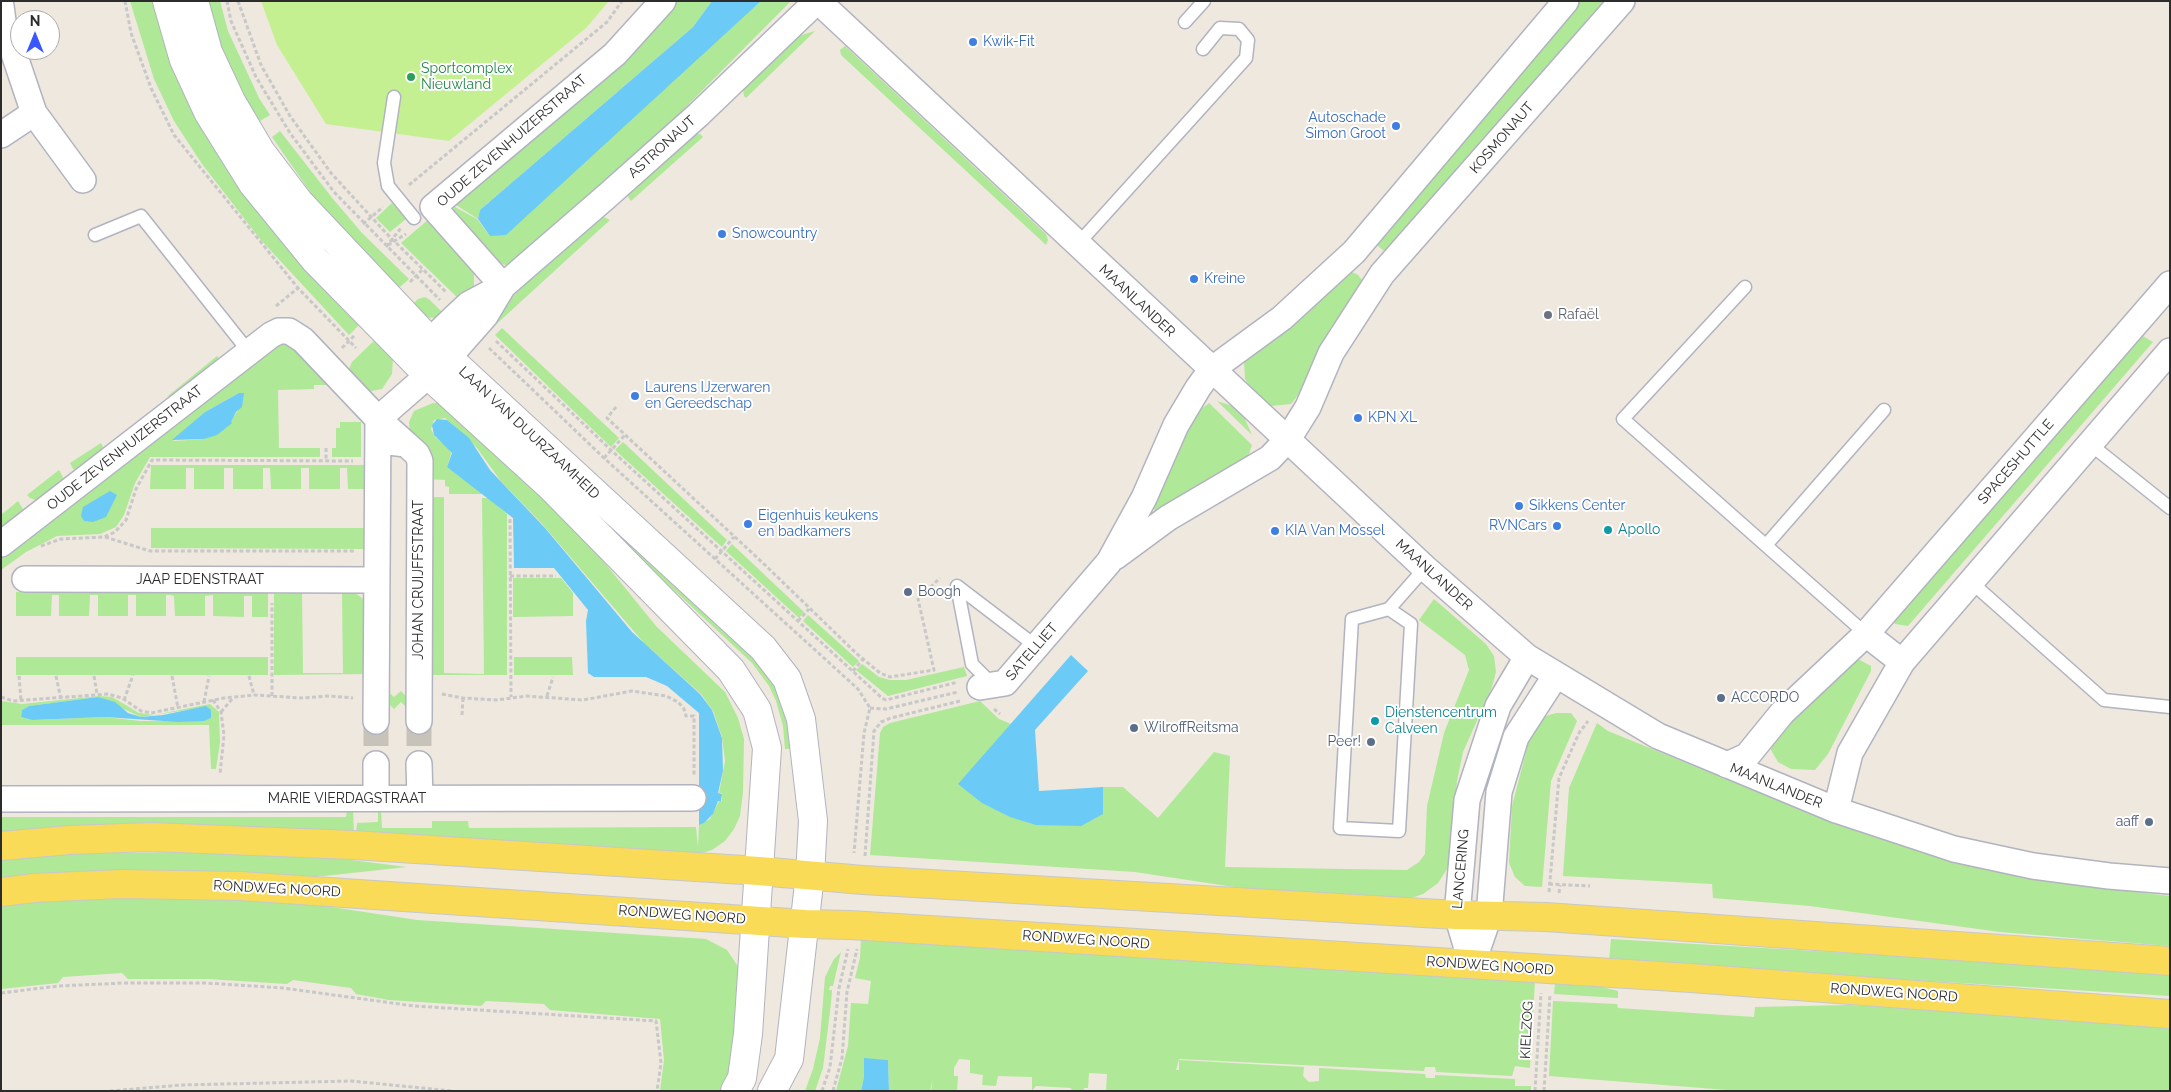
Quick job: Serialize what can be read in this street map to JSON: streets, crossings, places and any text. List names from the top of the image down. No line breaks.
{"streets":{"main road":["RONDWEG NOORD"],"street":["KOSMONAUT","OUDE ZEVENHUIZERSTRAAT","ASTRONAUT","MAANLANDER","LAAN VAN DUURZAAMHEID","SPACESHUTTLE","JAAP EDENSTRAAT","JOHAN CRUIJFFSTRAAT","SATELLIET","MARIE VIERDAGSTRAAT","LANCERING"],"path":["KIELZOG"]},"crossings":[["KOSMONAUT","MAANLANDER"],["KOSMONAUT","SATELLIET"],["OUDE ZEVENHUIZERSTRAAT","ASTRONAUT"],["OUDE ZEVENHUIZERSTRAAT","JOHAN CRUIJFFSTRAAT"],["ASTRONAUT","MAANLANDER"],["ASTRONAUT","LAAN VAN DUURZAAMHEID"],["MAANLANDER","SPACESHUTTLE"],["MAANLANDER","SATELLIET"],["MAANLANDER","LANCERING"],["LAAN VAN DUURZAAMHEID","RONDWEG NOORD"],["LANCERING","RONDWEG NOORD"],["RONDWEG NOORD","KIELZOG"]],"places":["Kwik-Fit","Sportcomplex Nieuwland","Autoschade Simon Groot","Snowcountry","Kreine","Rafaël","Laurens IJzerwaren en Gereedschap","KPN XL","Sikkens Center","Eigenhuis keukens en badkamers","RVNCars","Apollo","KIA Van Mossel","Boogh","ACCORDO","Dienstencentrum Calveen","WilroffReitsma","Peer!","aaff"],"north":"top"}
